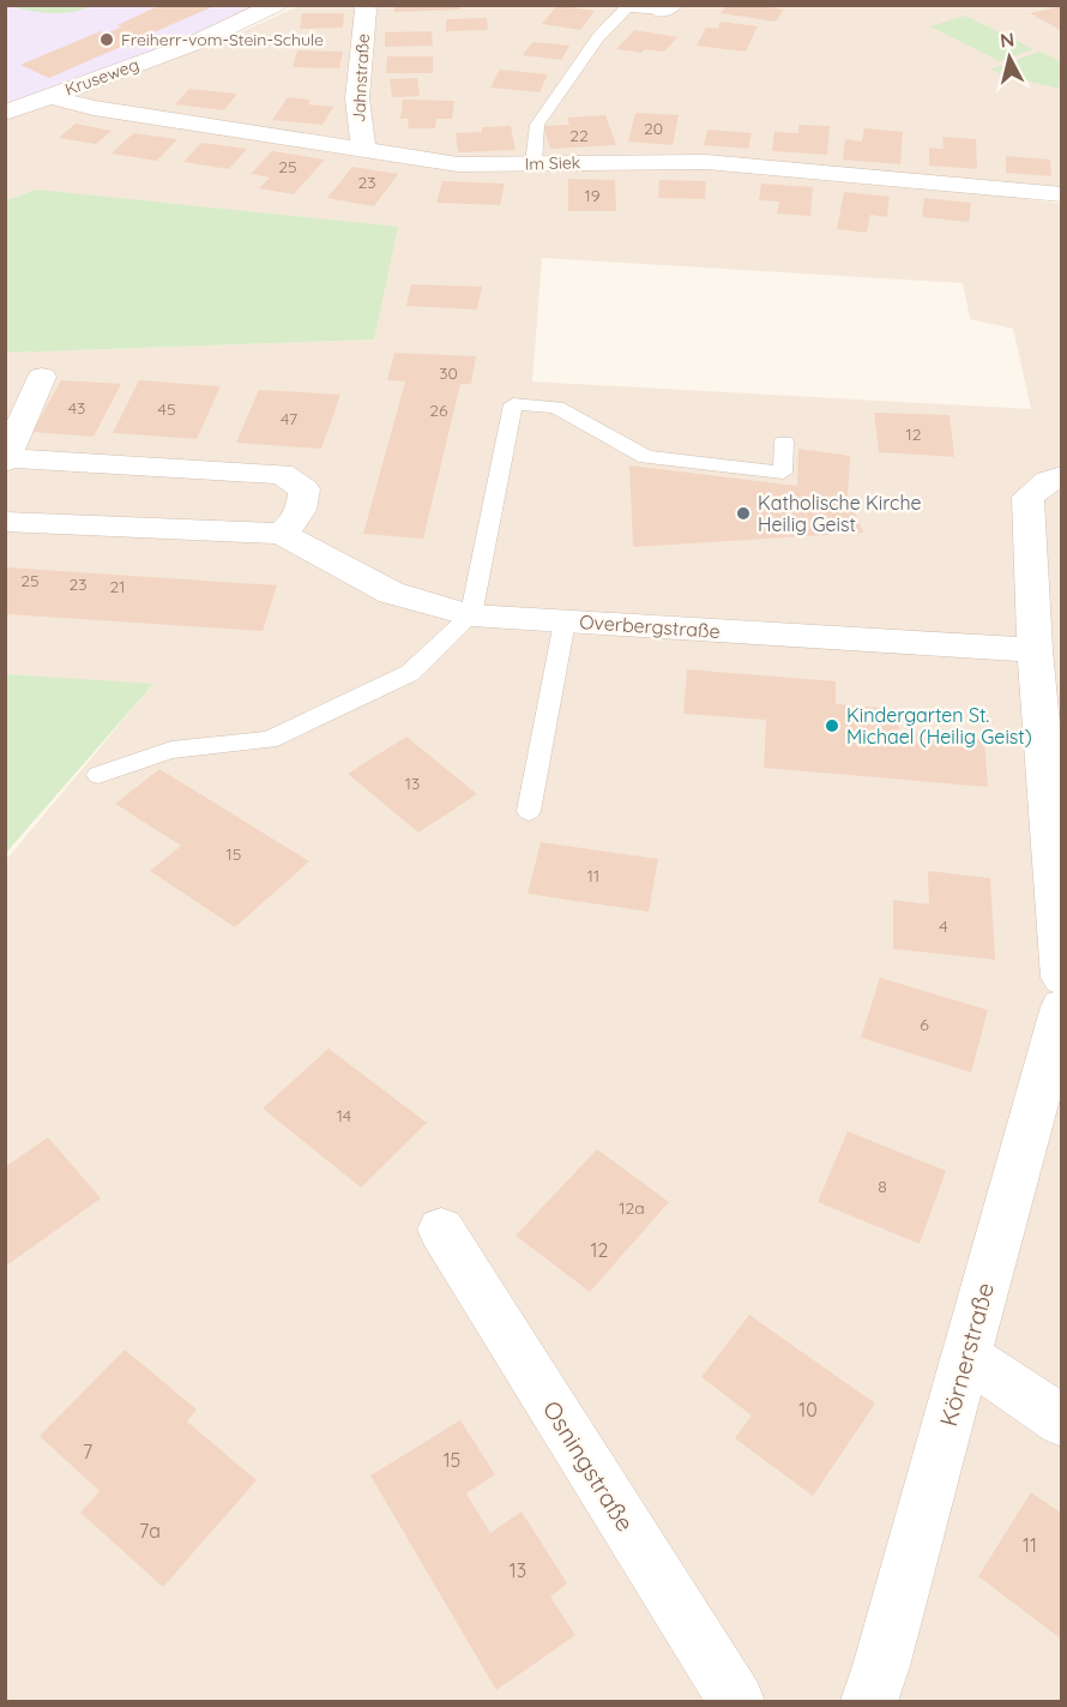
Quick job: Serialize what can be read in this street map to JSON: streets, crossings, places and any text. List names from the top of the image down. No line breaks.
{"streets":{"street":["Kruseweg","Jahnstraße","Im Siek","Overbergstraße","Körnerstraße","Osningstraße"]},"crossings":[["Kruseweg","Im Siek"],["Jahnstraße","Im Siek"]],"places":["Freiherr-vom-Stein-Schule","Katholische Kirche Heilig Geist","Kindergarten St. Michael (Heilig Geist)"],"house_numbers":["20","22","25","23","19","30","43","45","26","47","12","25","23","21","13","15","11","4","6","14","8","12a","12","10","7","15","7a","11","13"],"north":"top"}
